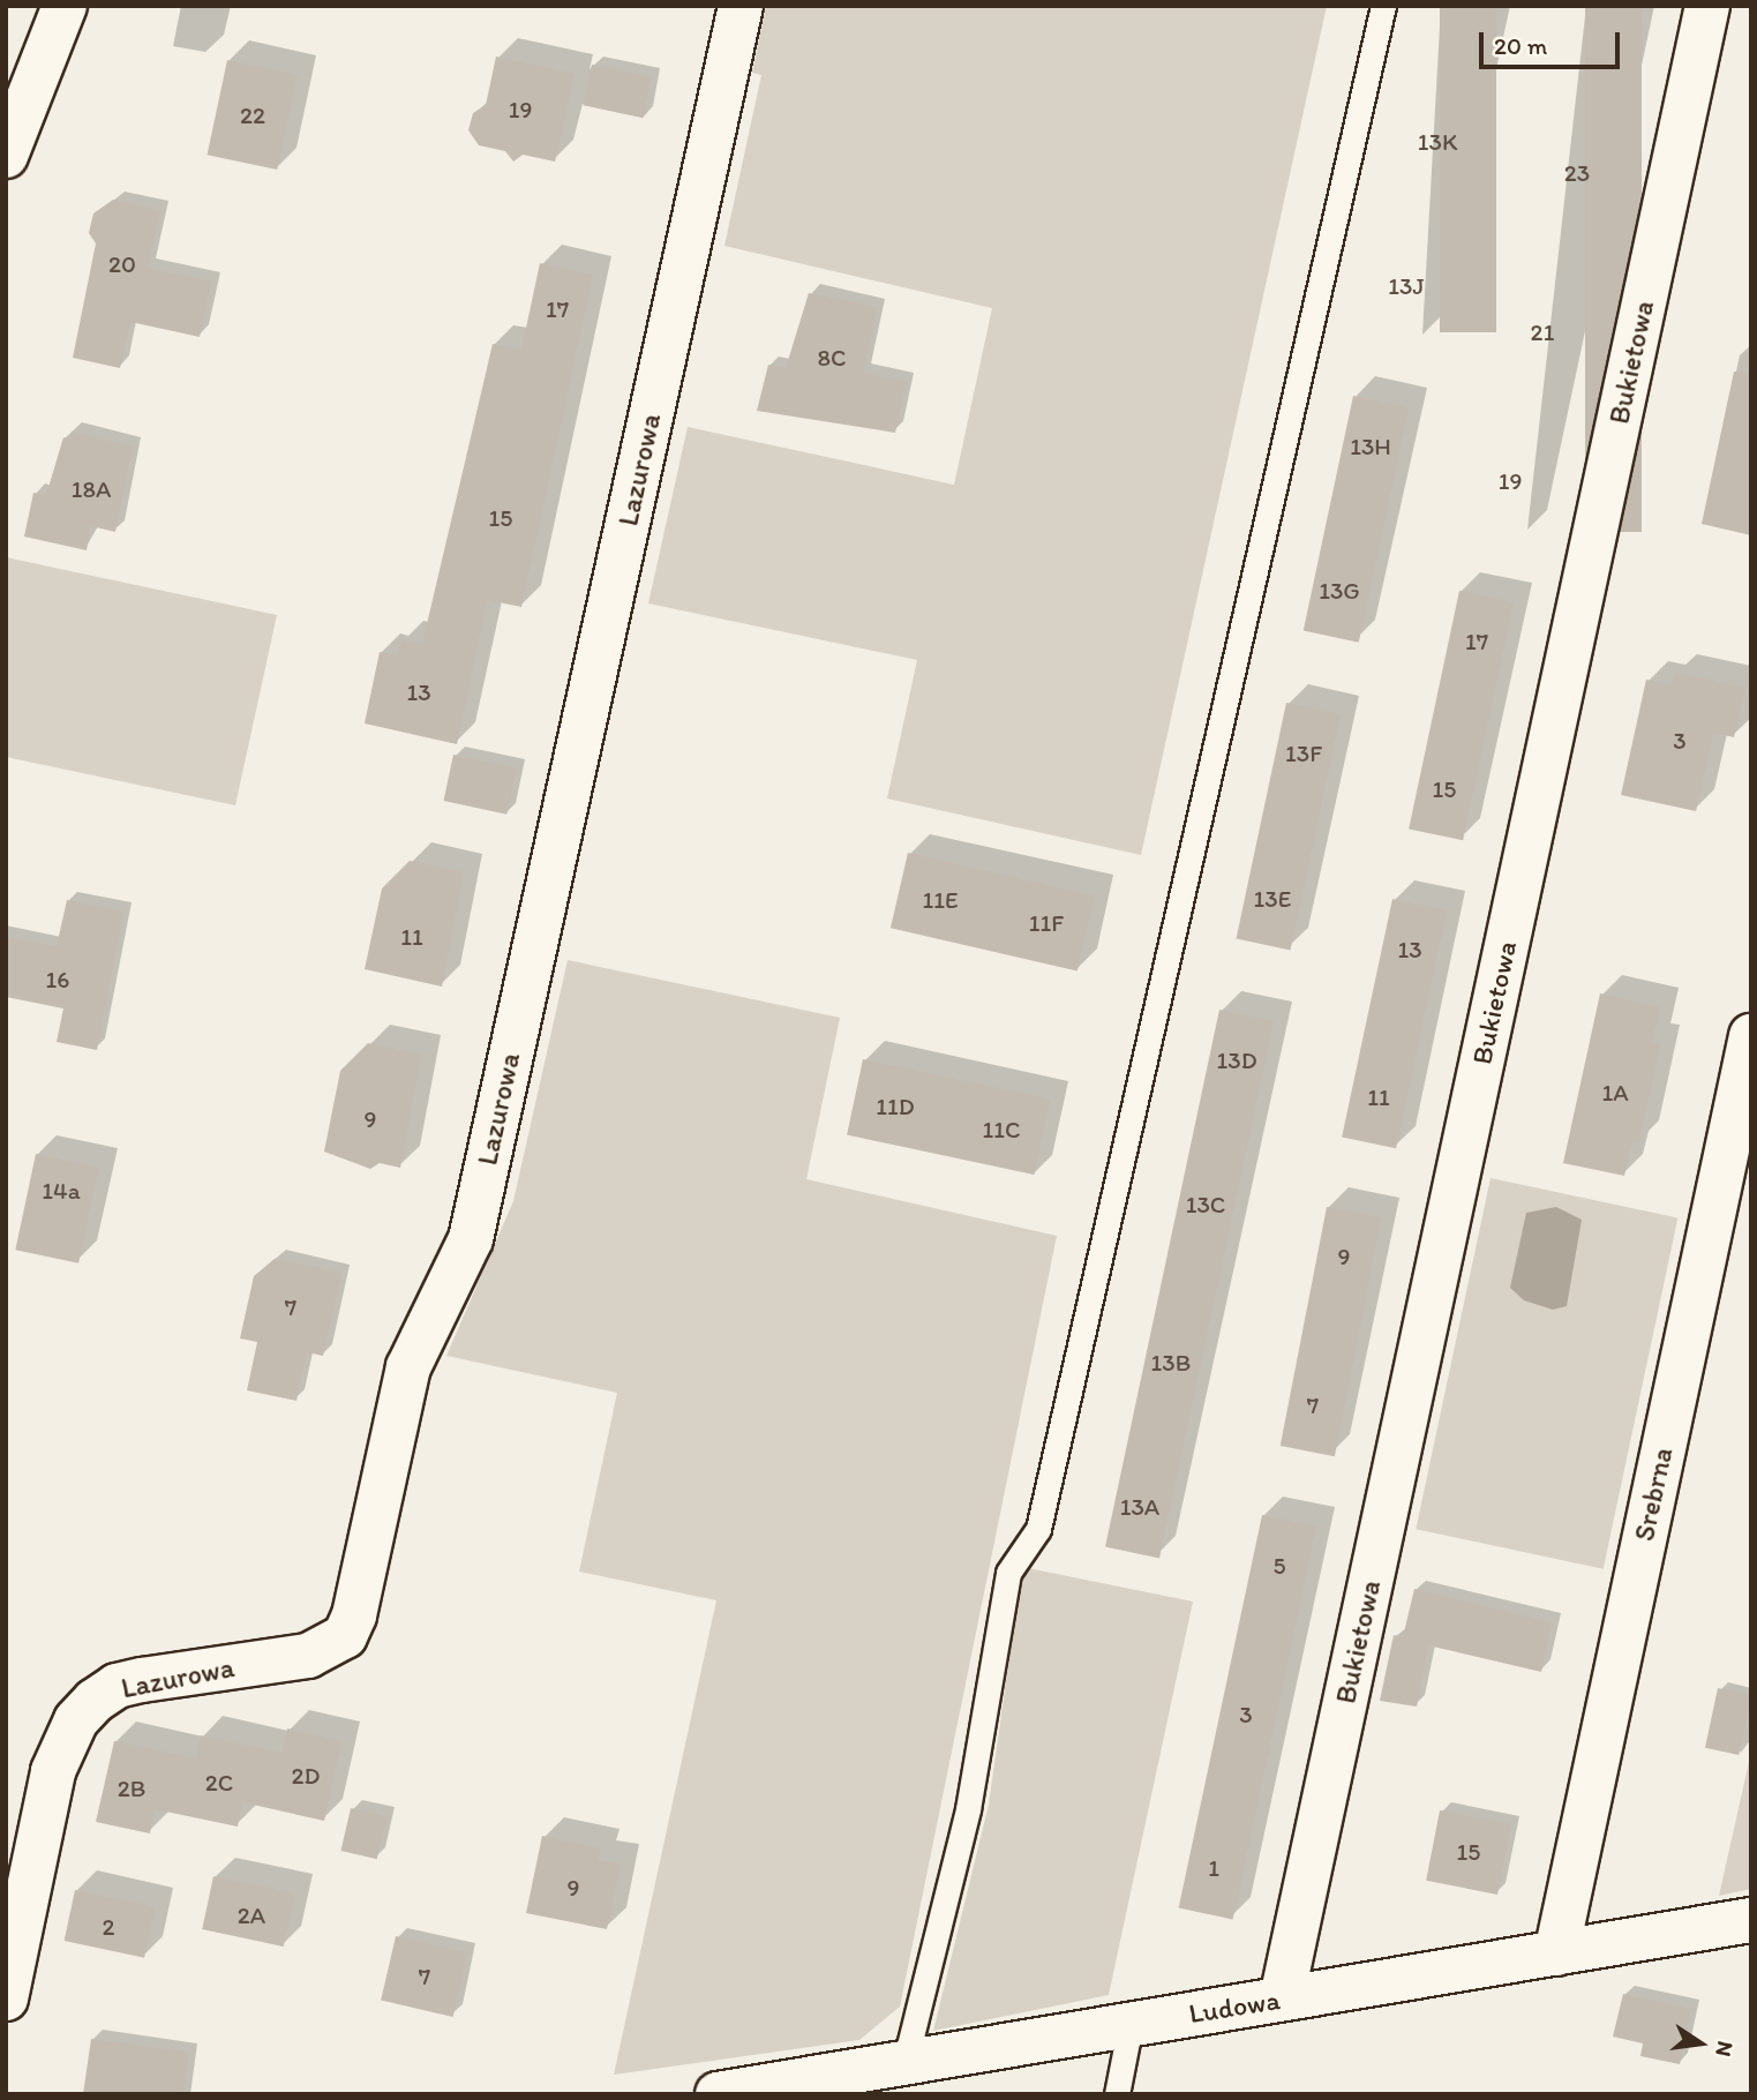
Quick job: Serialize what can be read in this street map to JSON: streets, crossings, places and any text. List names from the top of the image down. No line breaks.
{"streets":{"street":["Bukietowa","Lazurowa","Srebrna","Ludowa"]},"crossings":[["Bukietowa","Ludowa"],["Srebrna","Ludowa"]],"house_numbers":["19","22","13K","23","20","13J","17","21","8C","13H","19","18A","15","13G","17","13","3","13F","15","13E","11E","11F","11","13","16","13D","1A","11","11D","9","11C","14a","13C","9","7","13B","7","13A","5","3","2D","2C","2B","15","1","9","2A","2","7"],"scale_bar":"20 m","north":"right"}
